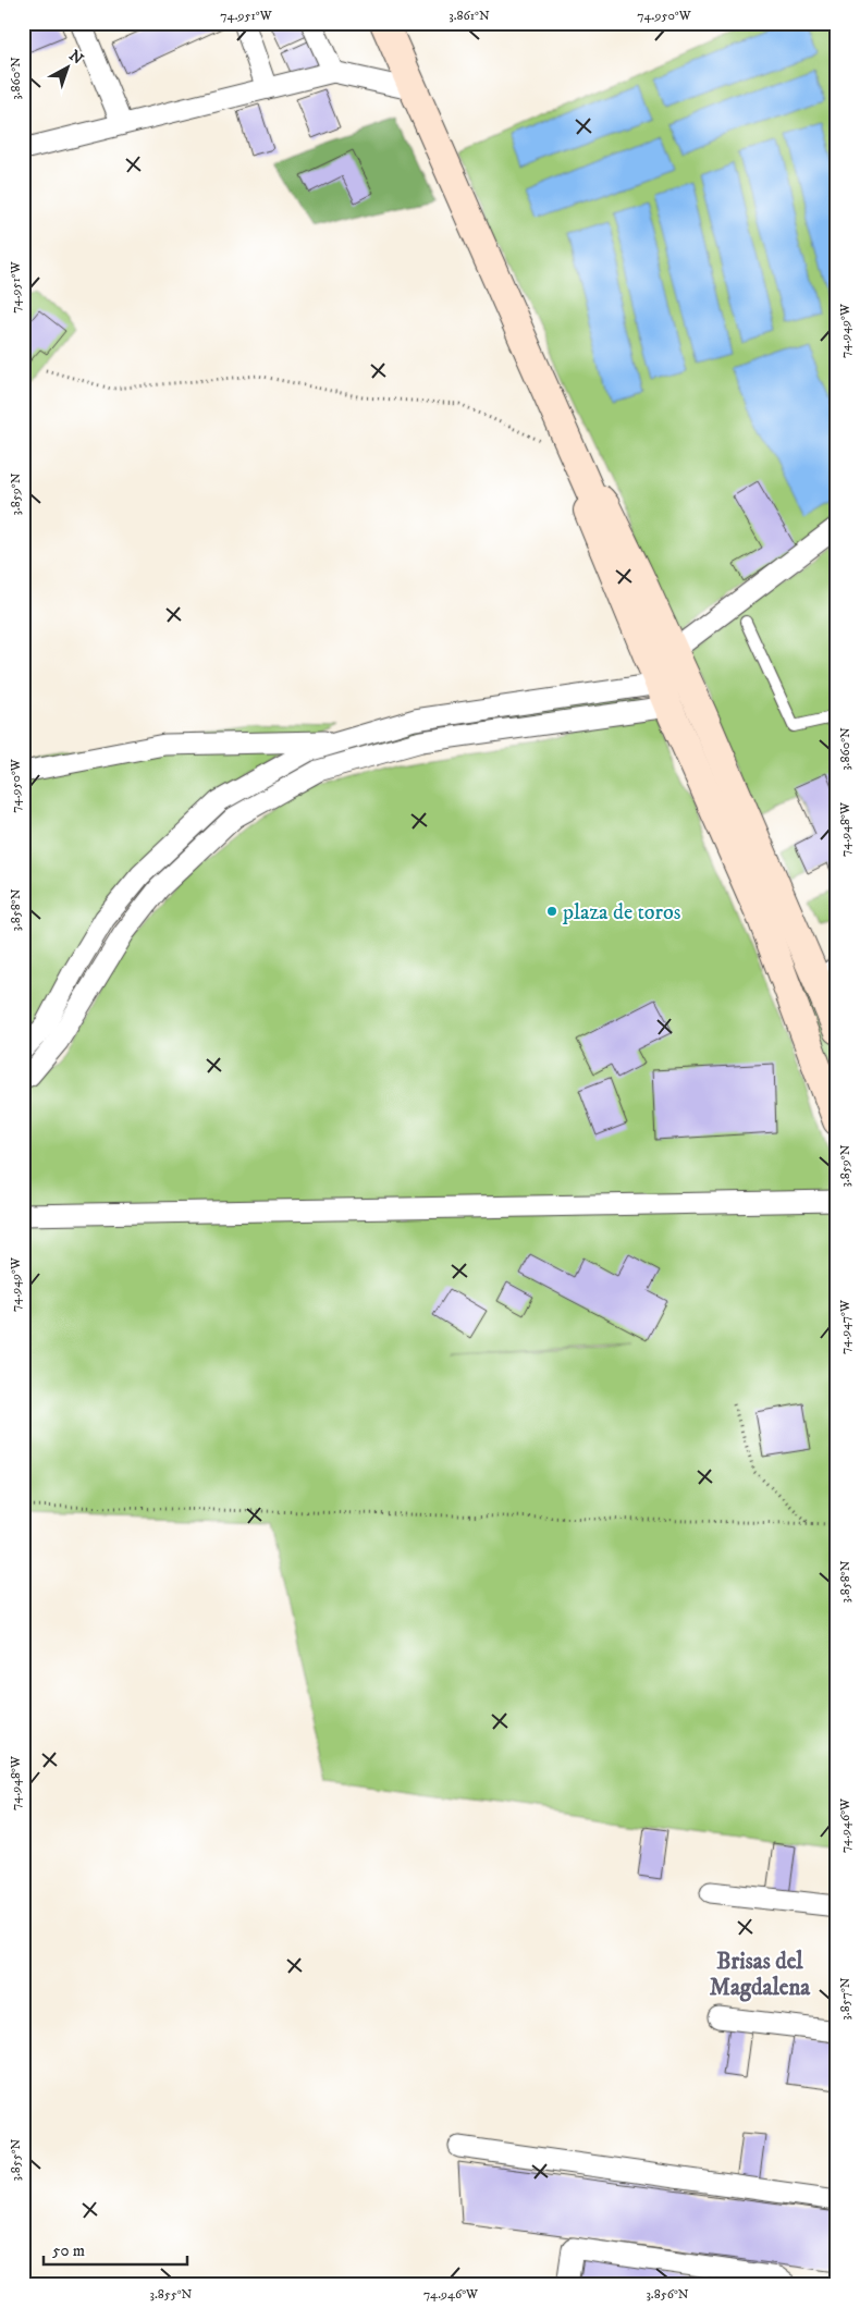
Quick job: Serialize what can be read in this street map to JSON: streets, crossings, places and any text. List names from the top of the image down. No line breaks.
{"districts":["Brisas del Magdalena"],"places":["plaza de toros"],"scale_bar":"50 m","north":"top right","coordinates":["74.951°W","3.861°N","74.950°W","3.860°N","74.949°W","3.859°N","74.948°W","3.858°N","74.947°W","74.946°W","3.857°N","3.855°N","3.856°N"]}
